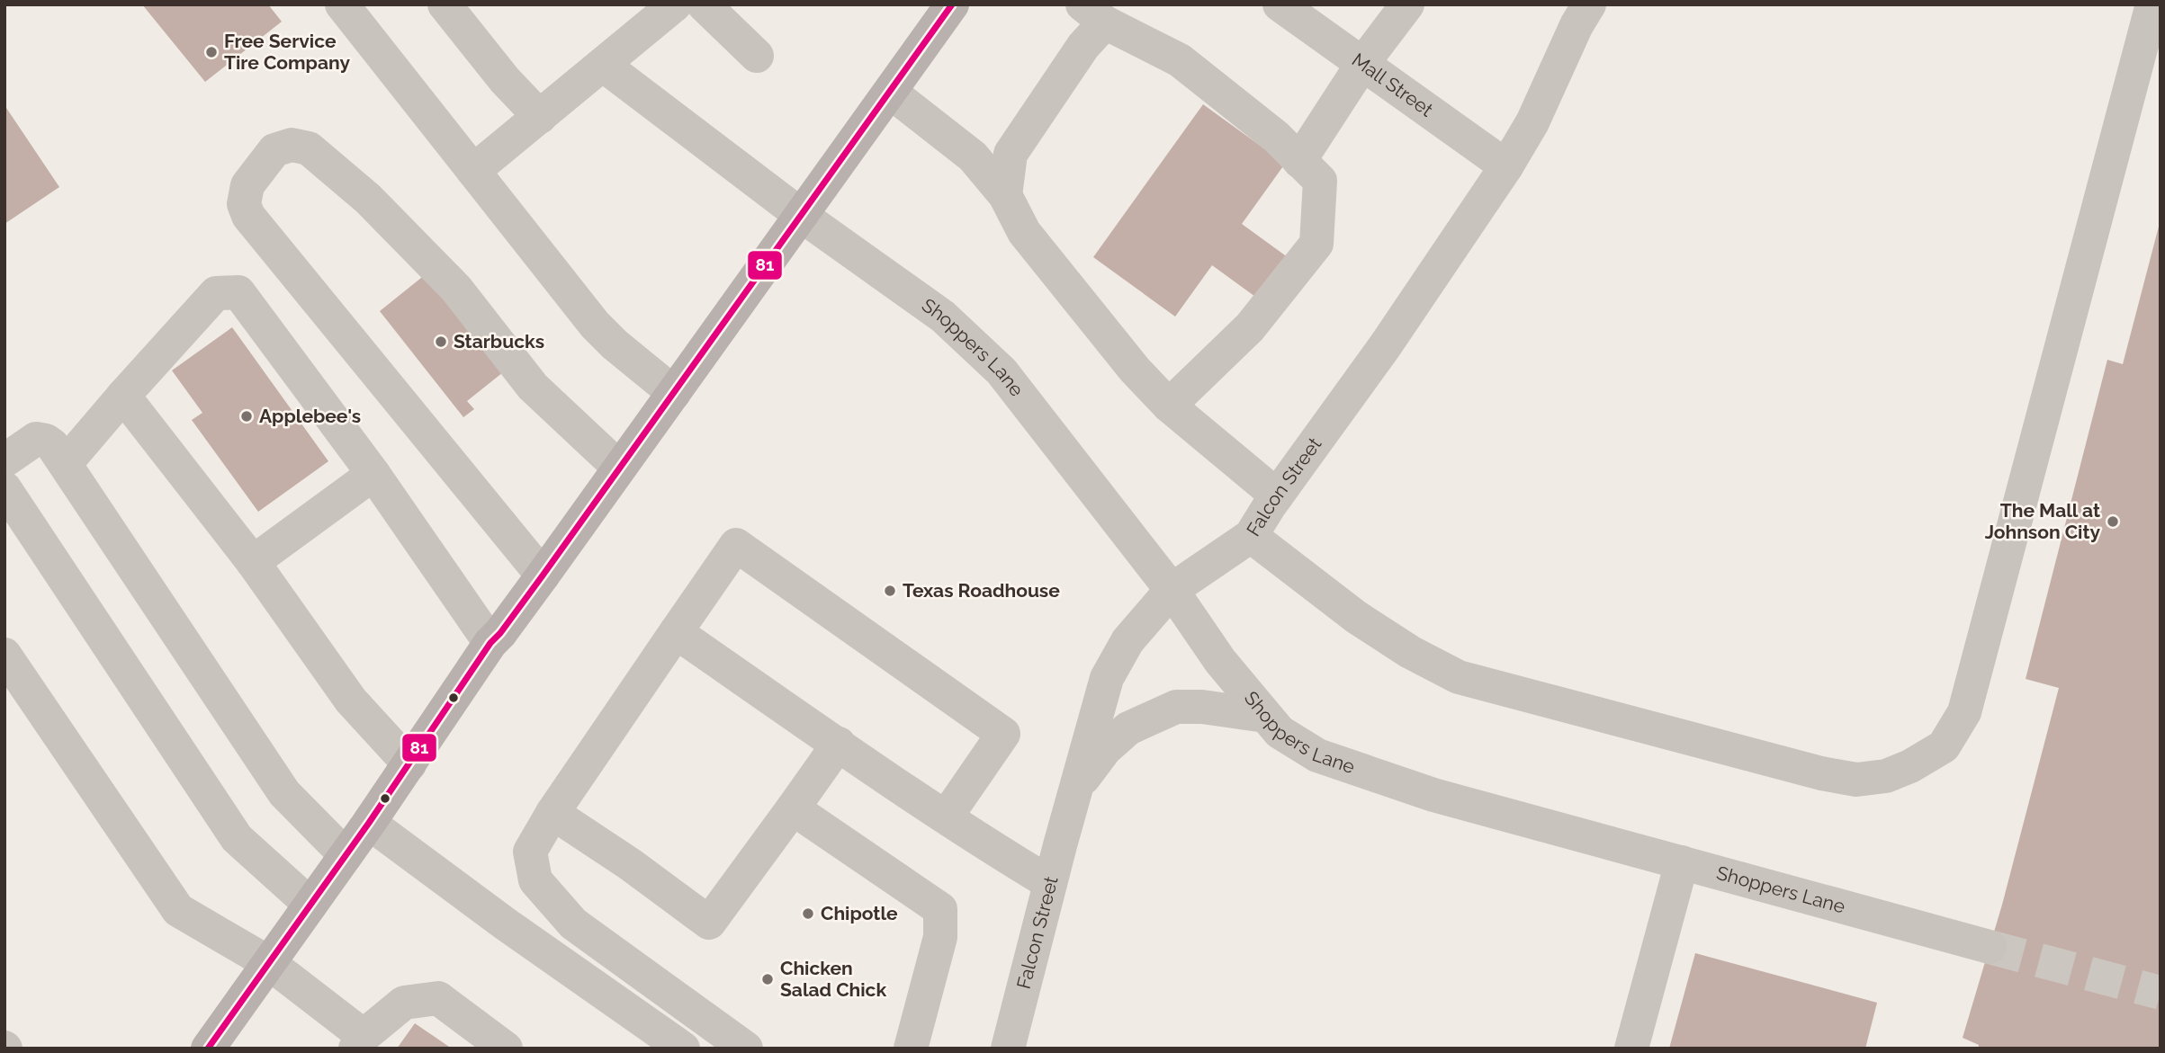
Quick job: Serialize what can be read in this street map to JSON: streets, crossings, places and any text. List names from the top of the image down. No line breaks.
{"streets":{"street":["Mall Street","Shoppers Lane","Falcon Street"]},"crossings":[["Mall Street","Falcon Street"],["Shoppers Lane","Falcon Street"]],"places":["Free Service Tire Company","Starbucks","Applebee's","The Mall at Johnson City","Texas Roadhouse","Chipotle","Chicken Salad Chick"],"lines":["transit line 81"]}
